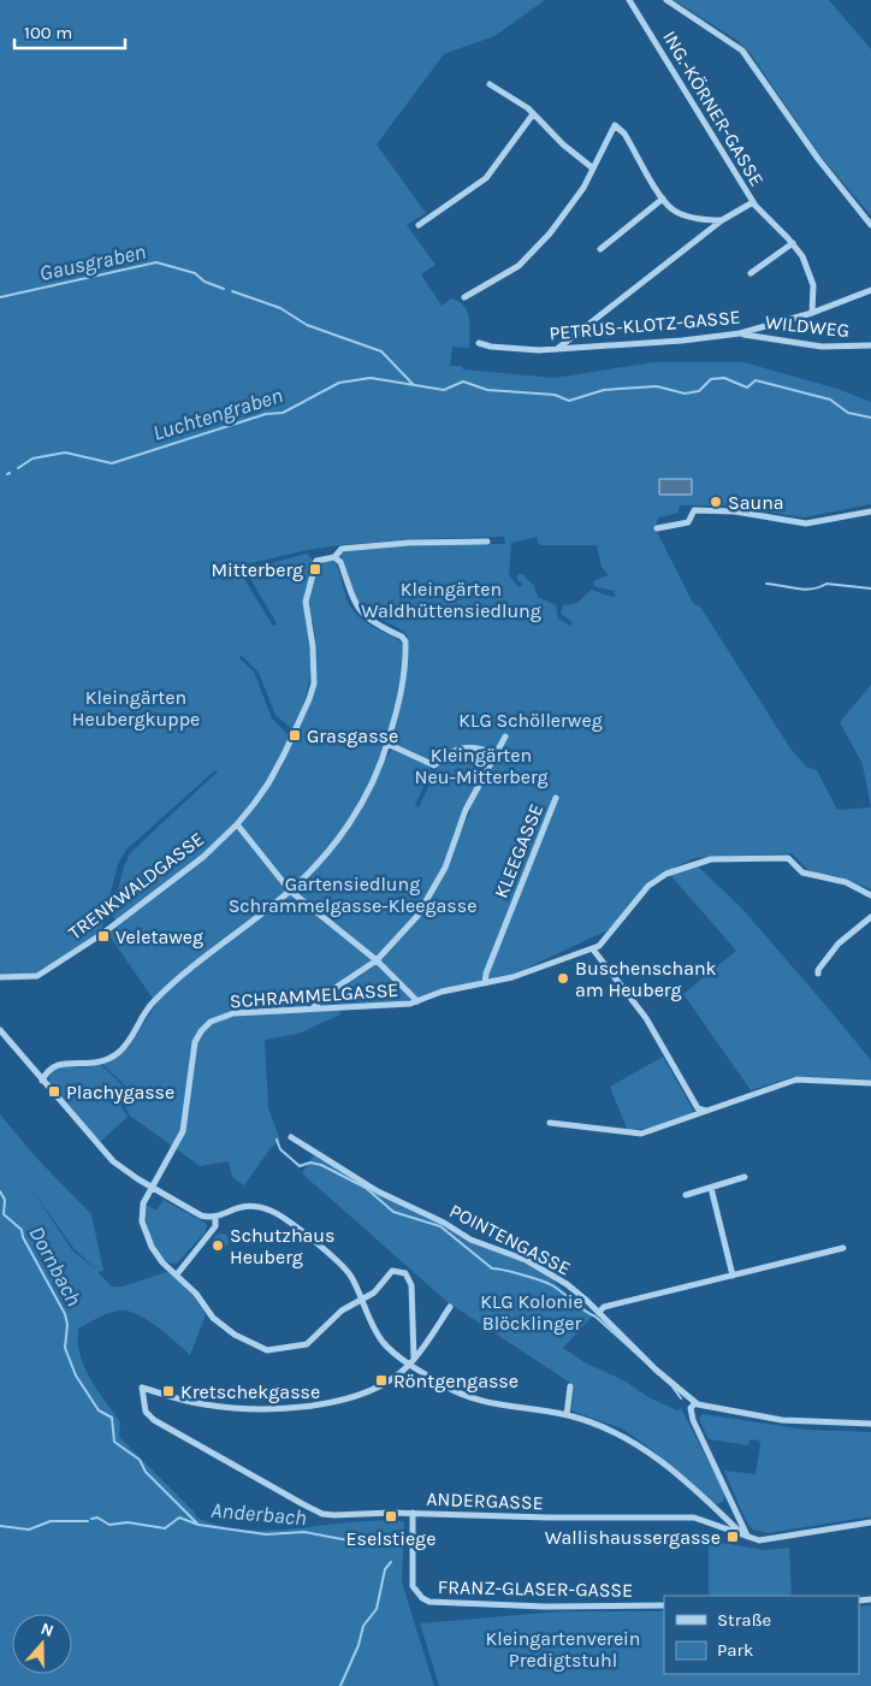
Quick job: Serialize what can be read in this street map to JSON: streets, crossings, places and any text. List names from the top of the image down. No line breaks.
{"streets":{"street":["ING.-KÖRNER-GASSE","PETRUS-KLOTZ-GASSE","WILDWEG","KLEEGASSE","TRENKWALDGASSE","SCHRAMMELGASSE","POINTENGASSE","ANDERGASSE","FRANZ-GLASER-GASSE"]},"crossings":[["ING.-KÖRNER-GASSE","PETRUS-KLOTZ-GASSE"],["PETRUS-KLOTZ-GASSE","WILDWEG"],["KLEEGASSE","SCHRAMMELGASSE"],["SCHRAMMELGASSE","ANDERGASSE"],["ANDERGASSE","FRANZ-GLASER-GASSE"]],"water":["Gausgraben","Luchtengraben","Dornbach","Anderbach"],"parks":["Kleingärten Waldhüttensiedlung","Kleingärten Heubergkuppe","KLG Schöllerweg","Kleingärten Neu-Mitterberg","Gartensiedlung Schrammelgasse-Kleegasse","KLG Kolonie Blöcklinger","Kleingartenverein Predigtstuhl"],"places":{"other":["Sauna","Buschenschank am Heuberg","Schutzhaus Heuberg"],"transit":["Mitterberg","Grasgasse","Veletaweg","Plachygasse","Röntgengasse","Kretschekgasse","Eselstiege","Wallishaussergasse"]},"legend":["Straße","Park"],"scale_bar":"100 m","north":"top"}
